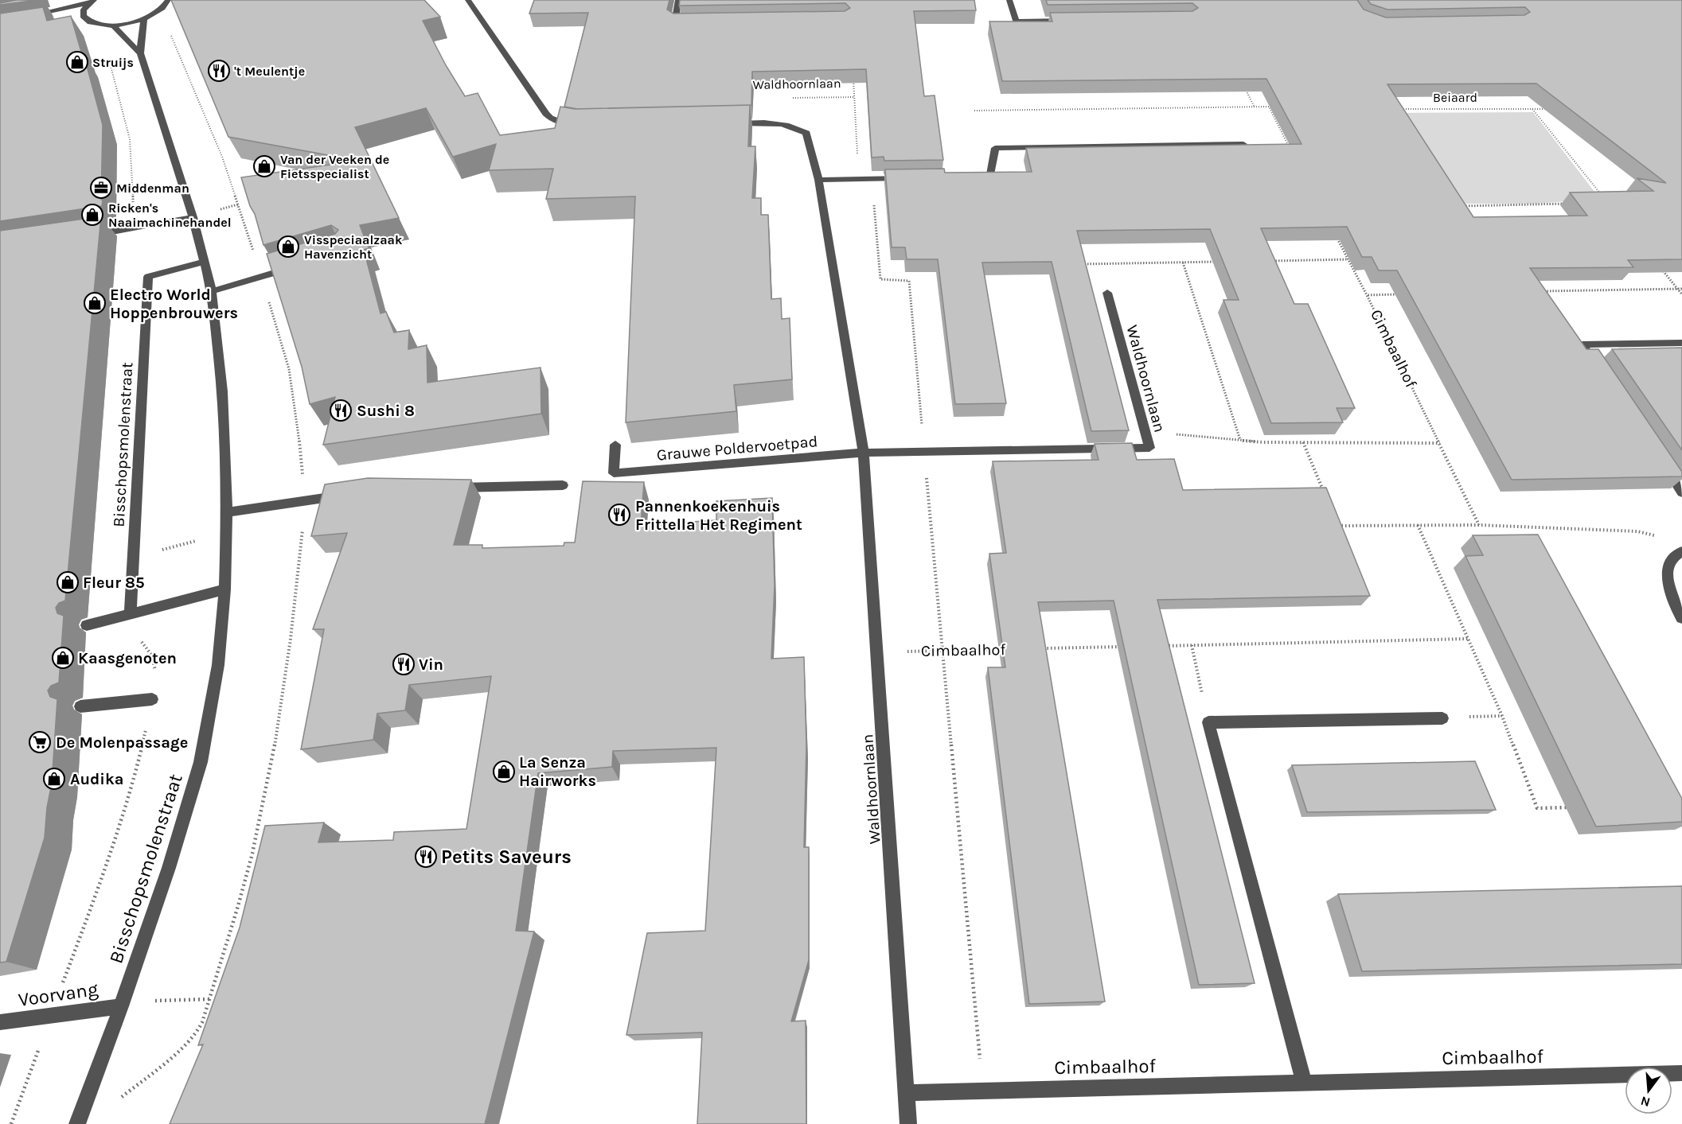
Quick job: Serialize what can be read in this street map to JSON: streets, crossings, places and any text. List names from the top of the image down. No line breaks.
{"streets":{"street":["Waldhoornlaan","Cimbaalhof","Bisschopsmolenstraat","Grauwe Poldervoetpad","Voorvang"],"path":["Beiaard"]},"crossings":[["Waldhoornlaan","Cimbaalhof"],["Waldhoornlaan","Grauwe Poldervoetpad"],["Bisschopsmolenstraat","Voorvang"]],"places":{"shop":["Struijs","Van der Veeken de Fietsspecialist","Ricken's Naaimachinehandel","Visspeciaalzaak Havenzicht","Electro World Hoppenbrouwers","Fleur 85","Kaasgenoten","La Senza Hairworks","Audika"],"restaurant":["'t Meulentje","Sushi 8","Pannenkoekenhuis Frittella Het Regiment","Vin","Petits Saveurs"],"office":["Middenman"],"supermarket":["De Molenpassage"]},"north":"bottom"}
